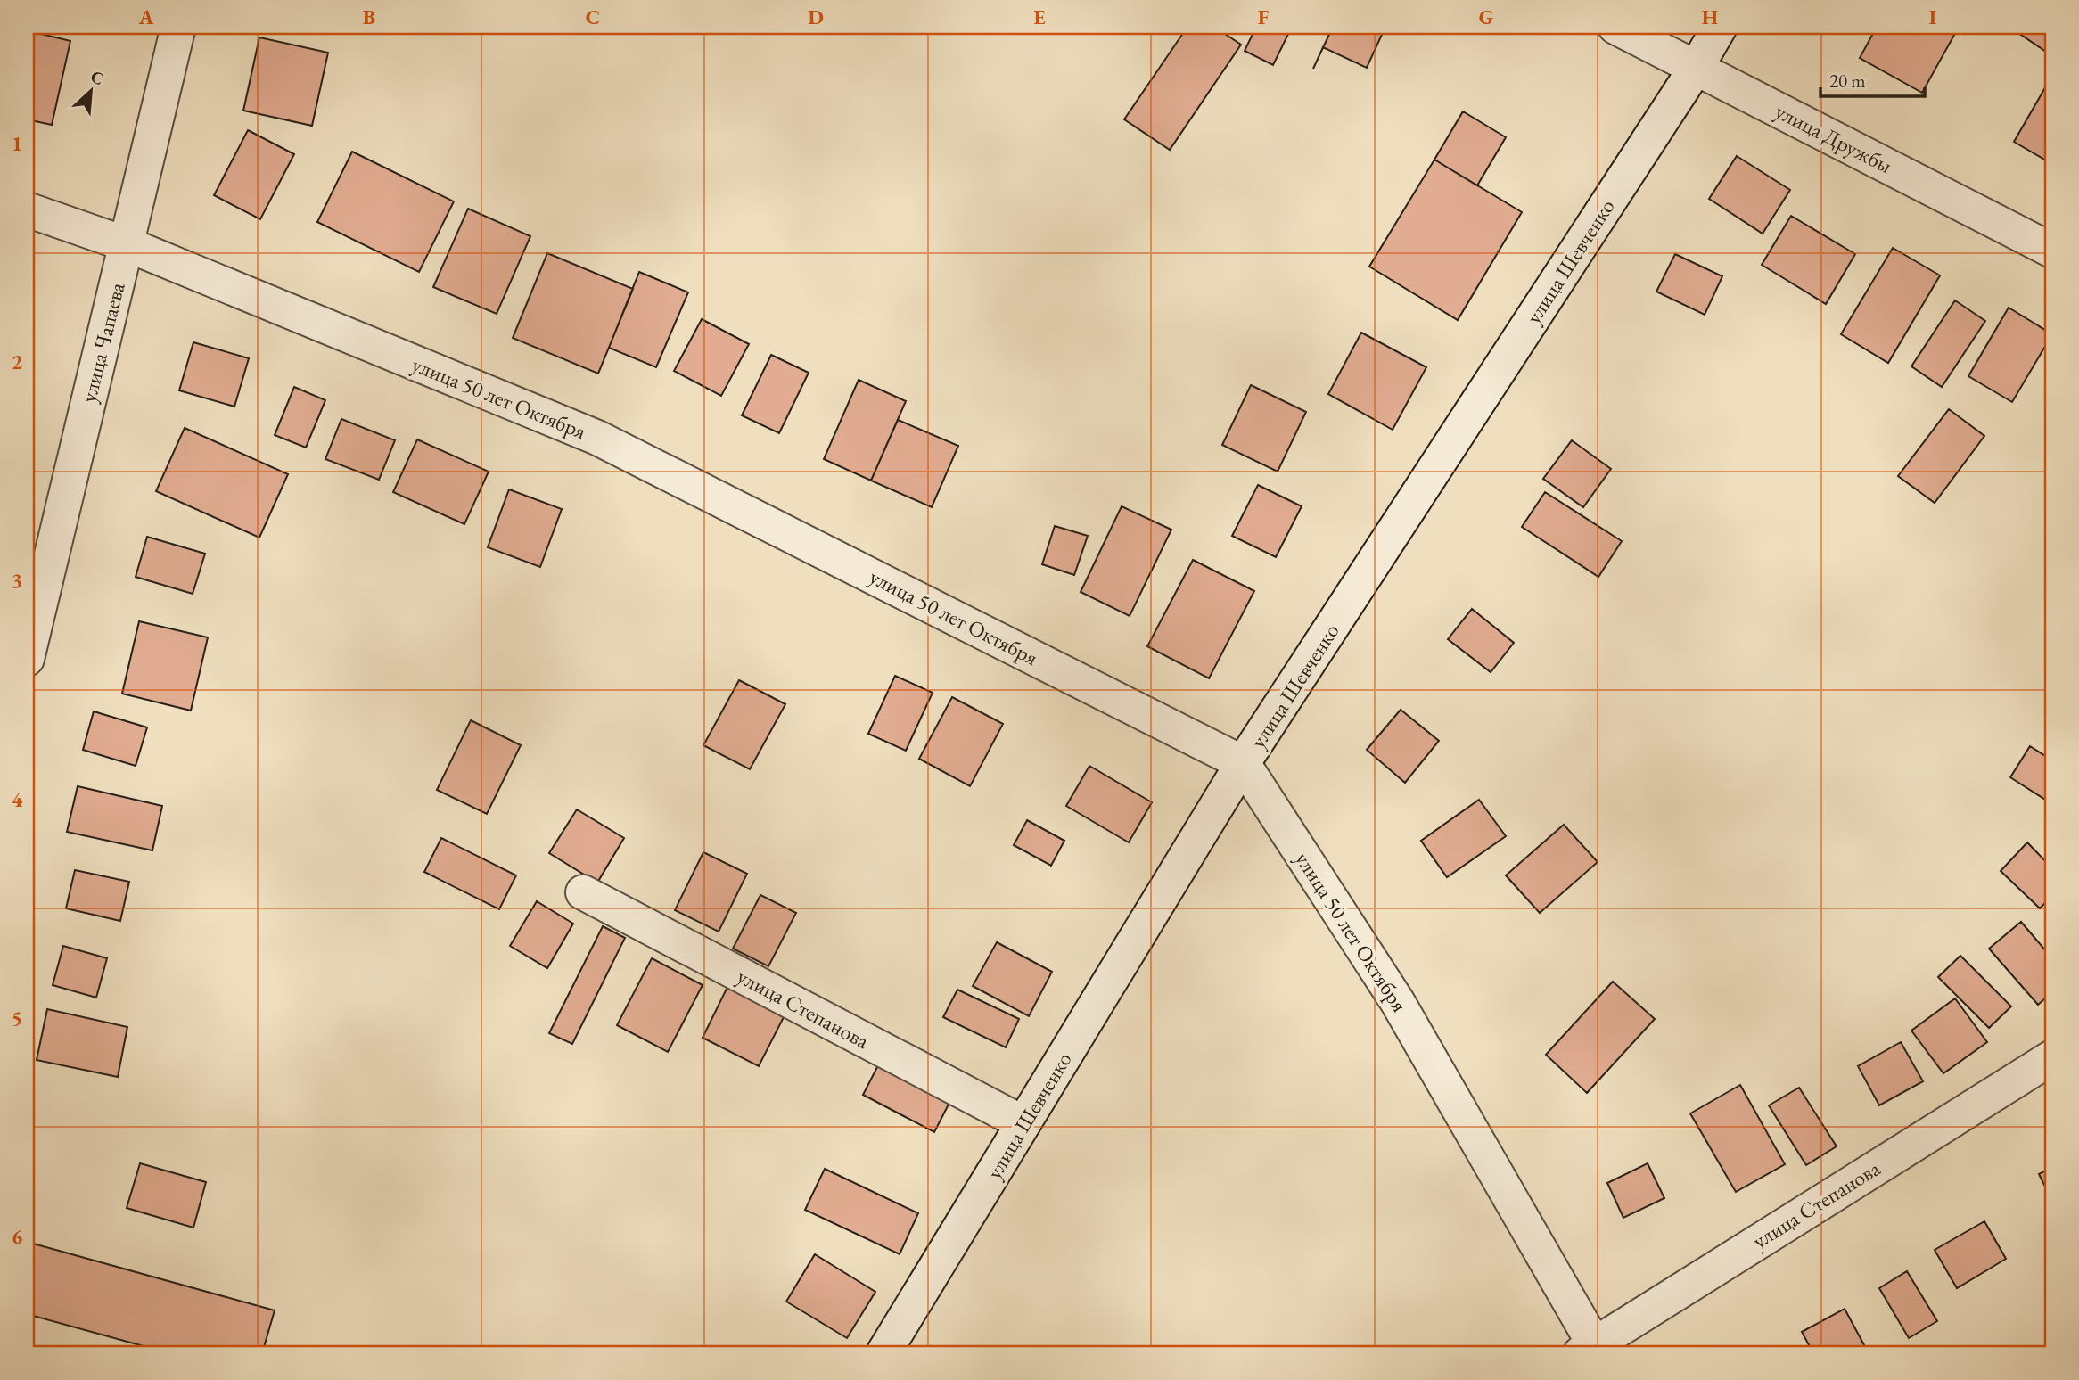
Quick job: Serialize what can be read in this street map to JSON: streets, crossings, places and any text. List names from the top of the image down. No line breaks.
{"streets":{"street":["улица Дружбы","улица Шевченко","улица Чапаева","улица 50 лет Октября","улица Степанова"]},"crossings":[["улица Дружбы","улица Шевченко"],["улица Шевченко","улица 50 лет Октября"],["улица Шевченко","улица Степанова"],["улица Чапаева","улица 50 лет Октября"],["улица 50 лет Октября","улица Степанова"]],"scale_bar":"20 m","north":"top right","grid":{"columns":["A","B","C","D","E","F","G","H","I"],"rows":["1","2","3","4","5","6"]}}
